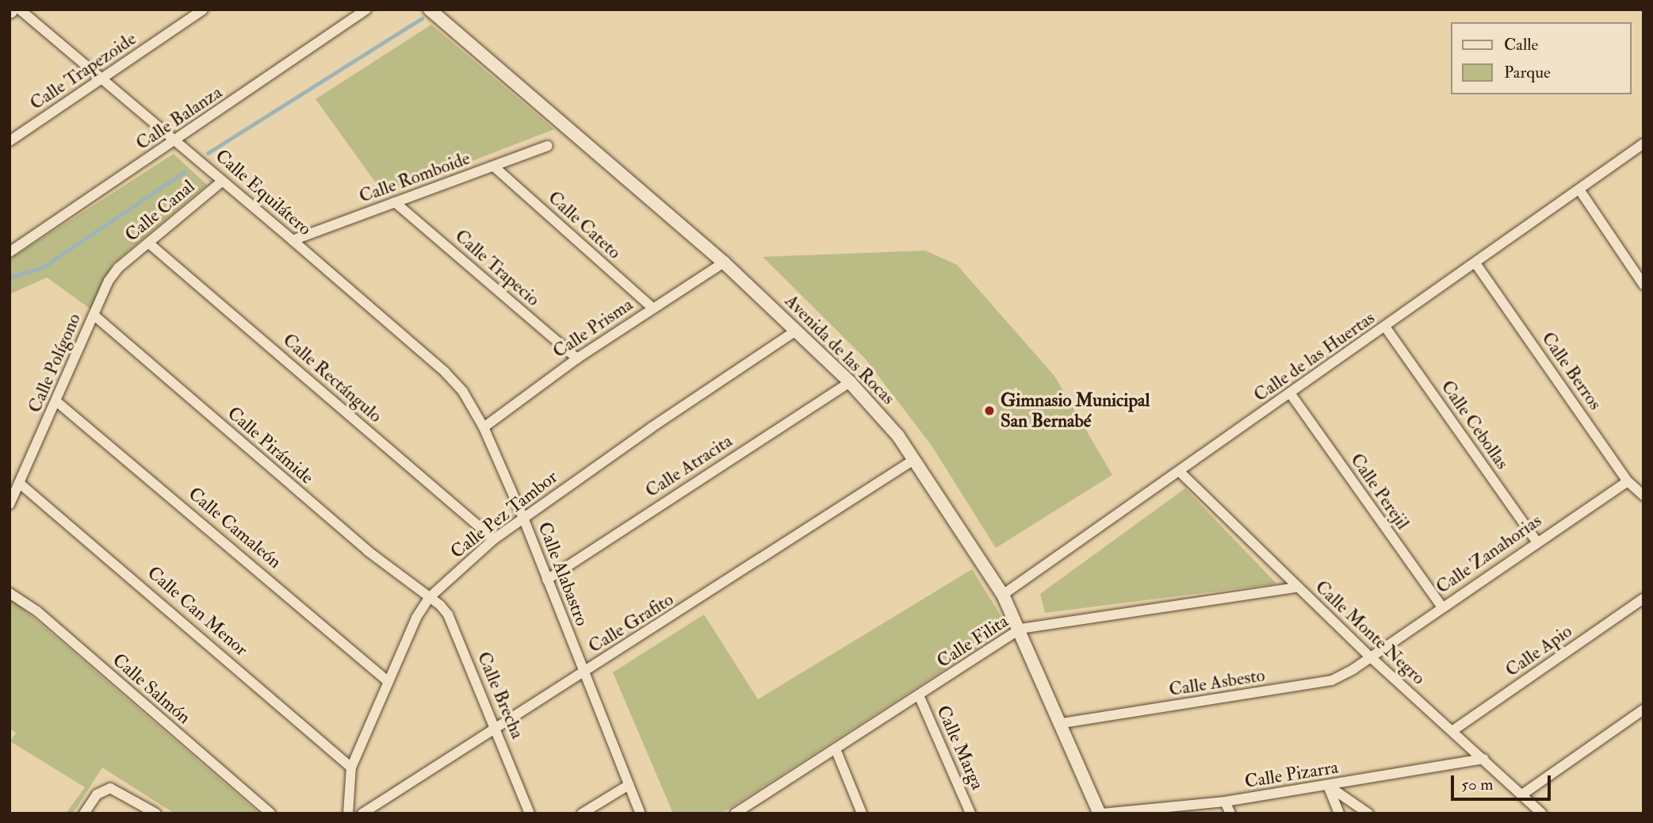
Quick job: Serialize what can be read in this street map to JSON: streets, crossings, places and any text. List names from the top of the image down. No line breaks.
{"streets":{"street":["Calle Trapezoide","Calle Balanza","Calle Romboide","Calle Equilátero","Calle Canal","Calle Cateto","Calle Trapecio","Calle Prisma","Avenida de las Rocas","Calle de las Huertas","Calle Polígono","Calle Berros","Calle Rectángulo","Calle Cebollas","Calle Pirámide","Calle Atracita","Calle Perejil","Calle Pez Tambor","Calle Camaleón","Calle Zanahorias","Calle Alabastro","Calle Can Menor","Calle Grafito","Calle Monte Negro","Calle Filita","Calle Apio","Calle Asbesto","Calle Salmón","Calle Brecha","Calle Marga","Calle Pizarra"]},"crossings":[["Calle Trapezoide","Calle Equilátero"],["Calle Balanza","Calle Equilátero"],["Calle Romboide","Calle Equilátero"],["Calle Romboide","Calle Cateto"],["Calle Romboide","Calle Trapecio"],["Calle Equilátero","Calle Canal"],["Calle Equilátero","Calle Alabastro"],["Calle Canal","Calle Polígono"],["Calle Canal","Calle Rectángulo"],["Calle Cateto","Calle Prisma"],["Calle Trapecio","Calle Prisma"],["Calle Prisma","Avenida de las Rocas"],["Calle Prisma","Calle Alabastro"],["Avenida de las Rocas","Calle de las Huertas"],["Avenida de las Rocas","Calle Atracita"],["Avenida de las Rocas","Calle Pez Tambor"],["Avenida de las Rocas","Calle Grafito"],["Avenida de las Rocas","Calle Filita"],["Avenida de las Rocas","Calle Asbesto"],["Avenida de las Rocas","Calle Pizarra"],["Calle de las Huertas","Calle Berros"],["Calle de las Huertas","Calle Cebollas"],["Calle de las Huertas","Calle Perejil"],["Calle de las Huertas","Calle Monte Negro"],["Calle Polígono","Calle Pirámide"],["Calle Polígono","Calle Camaleón"],["Calle Polígono","Calle Can Menor"],["Calle Berros","Calle Zanahorias"],["Calle Rectángulo","Calle Pez Tambor"],["Calle Cebollas","Calle Zanahorias"],["Calle Pirámide","Calle Pez Tambor"],["Calle Pirámide","Calle Brecha"],["Calle Atracita","Calle Alabastro"],["Calle Perejil","Calle Zanahorias"],["Calle Pez Tambor","Calle Camaleón"],["Calle Pez Tambor","Calle Alabastro"],["Calle Pez Tambor","Calle Can Menor"],["Calle Pez Tambor","Calle Brecha"],["Calle Zanahorias","Calle Monte Negro"],["Calle Zanahorias","Calle Asbesto"],["Calle Alabastro","Calle Grafito"],["Calle Grafito","Calle Brecha"],["Calle Monte Negro","Calle Filita"],["Calle Monte Negro","Calle Apio"],["Calle Monte Negro","Calle Asbesto"],["Calle Monte Negro","Calle Pizarra"],["Calle Filita","Calle Marga"]],"places":["Gimnasio Municipal San Bernabé"],"legend":["Calle","Parque"],"scale_bar":"50 m"}
